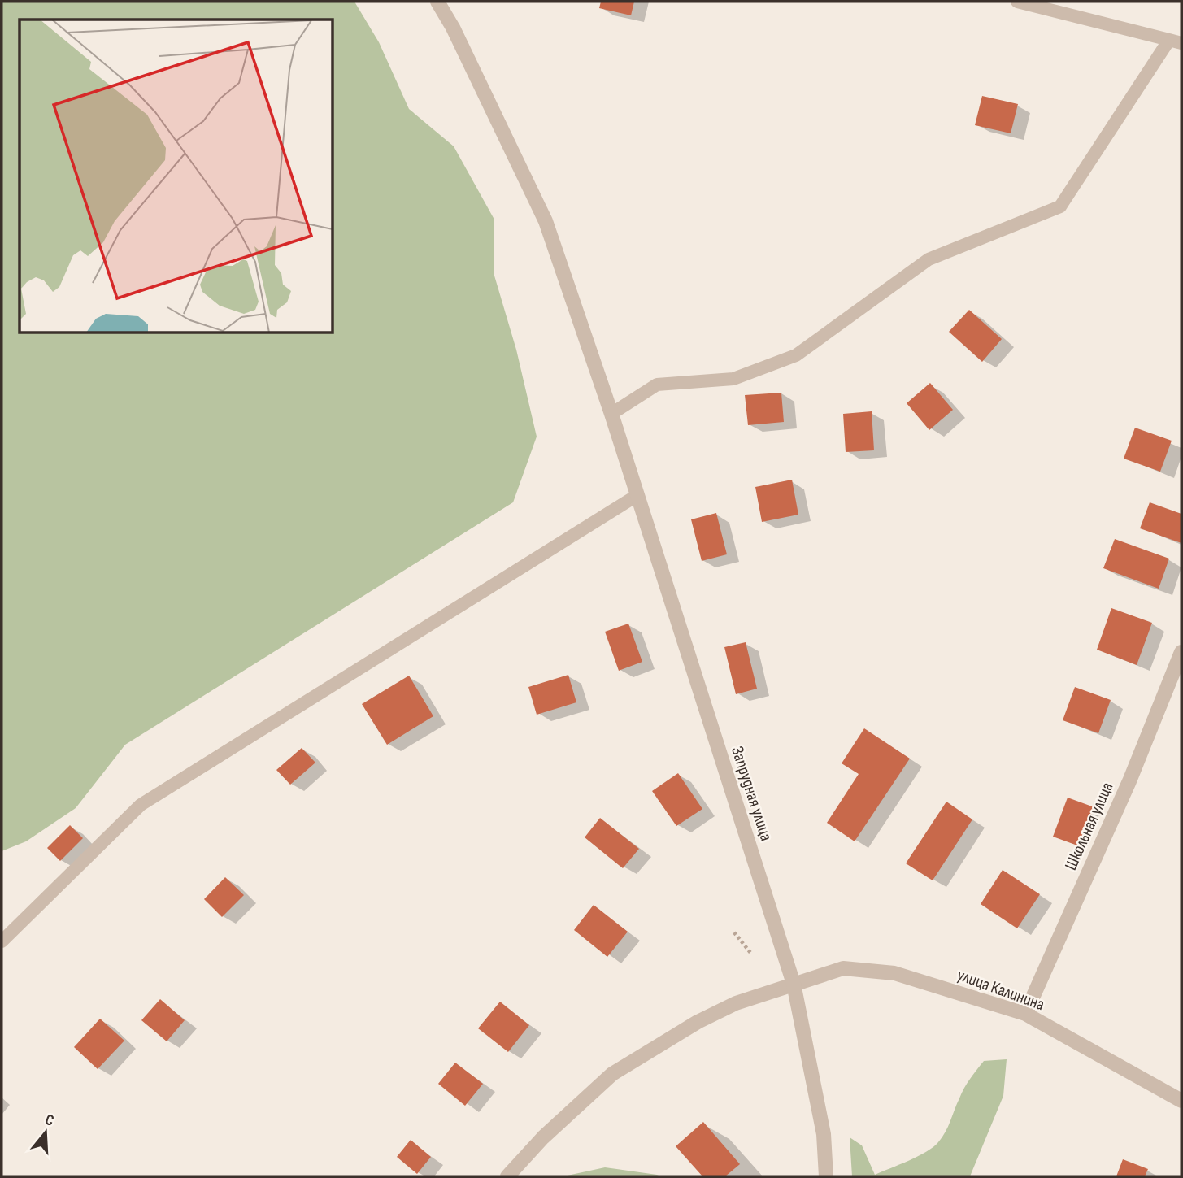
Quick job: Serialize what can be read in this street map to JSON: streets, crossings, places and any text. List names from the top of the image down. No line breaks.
{"streets":{"street":["Запрудная улица","Школьная улица","улица Калинина"]},"crossings":[["Запрудная улица","улица Калинина"],["Школьная улица","улица Калинина"]],"north":"top"}
